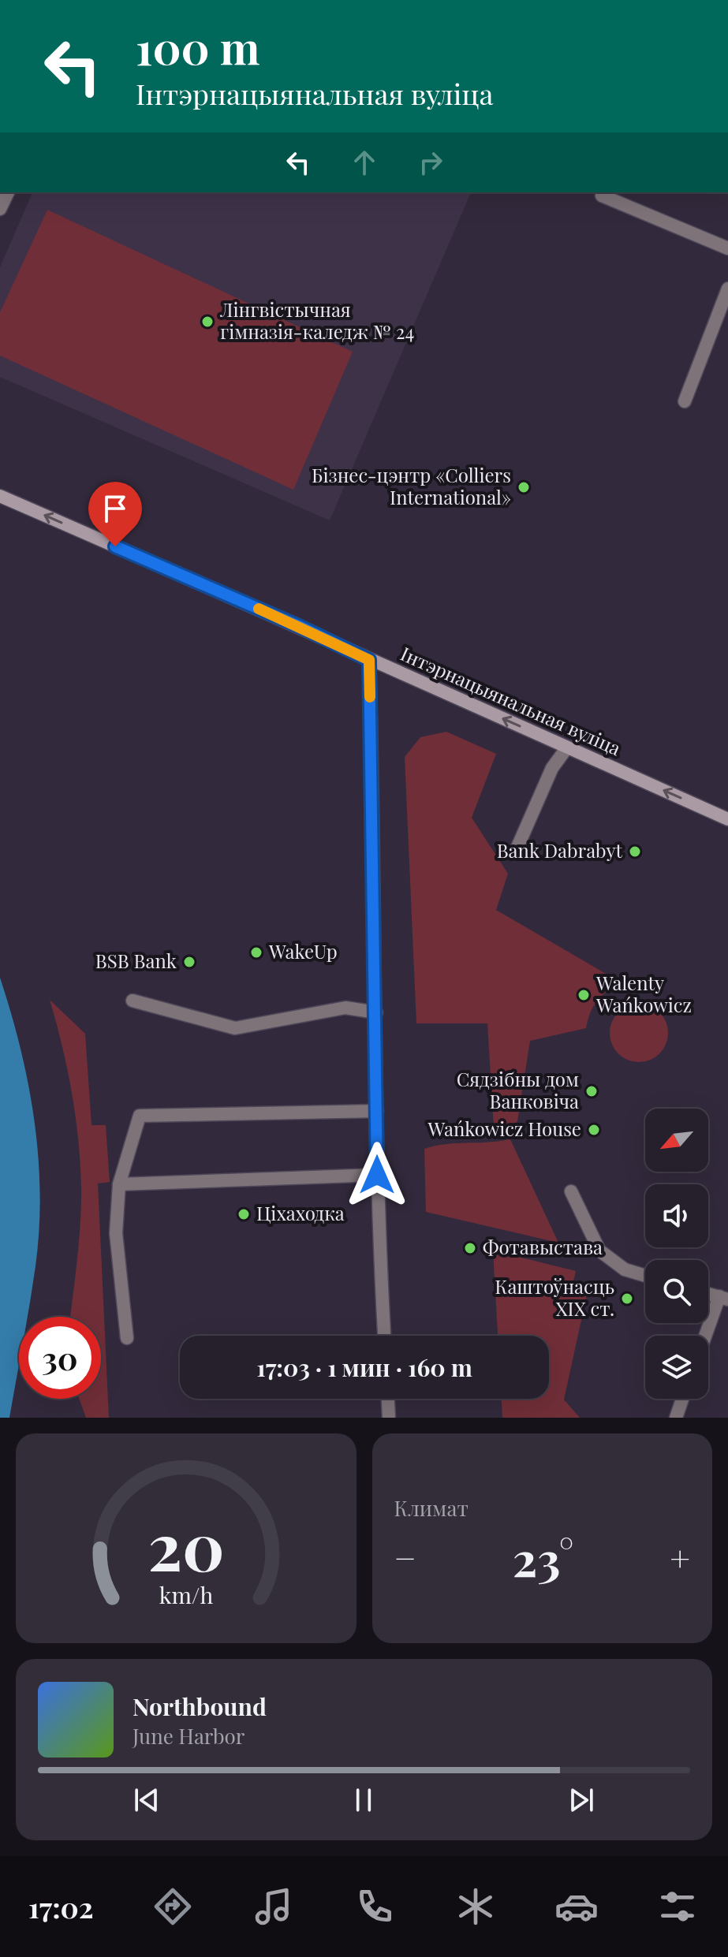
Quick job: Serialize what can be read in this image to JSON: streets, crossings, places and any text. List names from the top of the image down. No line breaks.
{"streets":{"main road":["Інтэрнацыянальная вуліца"]},"one_way":["Інтэрнацыянальная вуліца"],"places":["Лінгвістычная гімназія-каледж № 24","Бізнес-цэнтр «Colliers International»","Bank Dabrabyt","WakeUp","BSB Bank","Walenty Wańkowicz","Сядзібны дом Ванковіча","Wańkowicz House","Ціхаходка","Фотавыстава","Каштоўнасць XIX ст."],"north":"bottom left","page":{"turn":["100 m","Інтэрнацыянальная вуліца"],"limit":"30","trip":"17:03 · 1 мин · 160 m","tile":"Климат","heat":["−","23°","+"],"song":["Northbound","June Harbor"],"tabs":"17:02","gauge":["20","km/h"]}}
